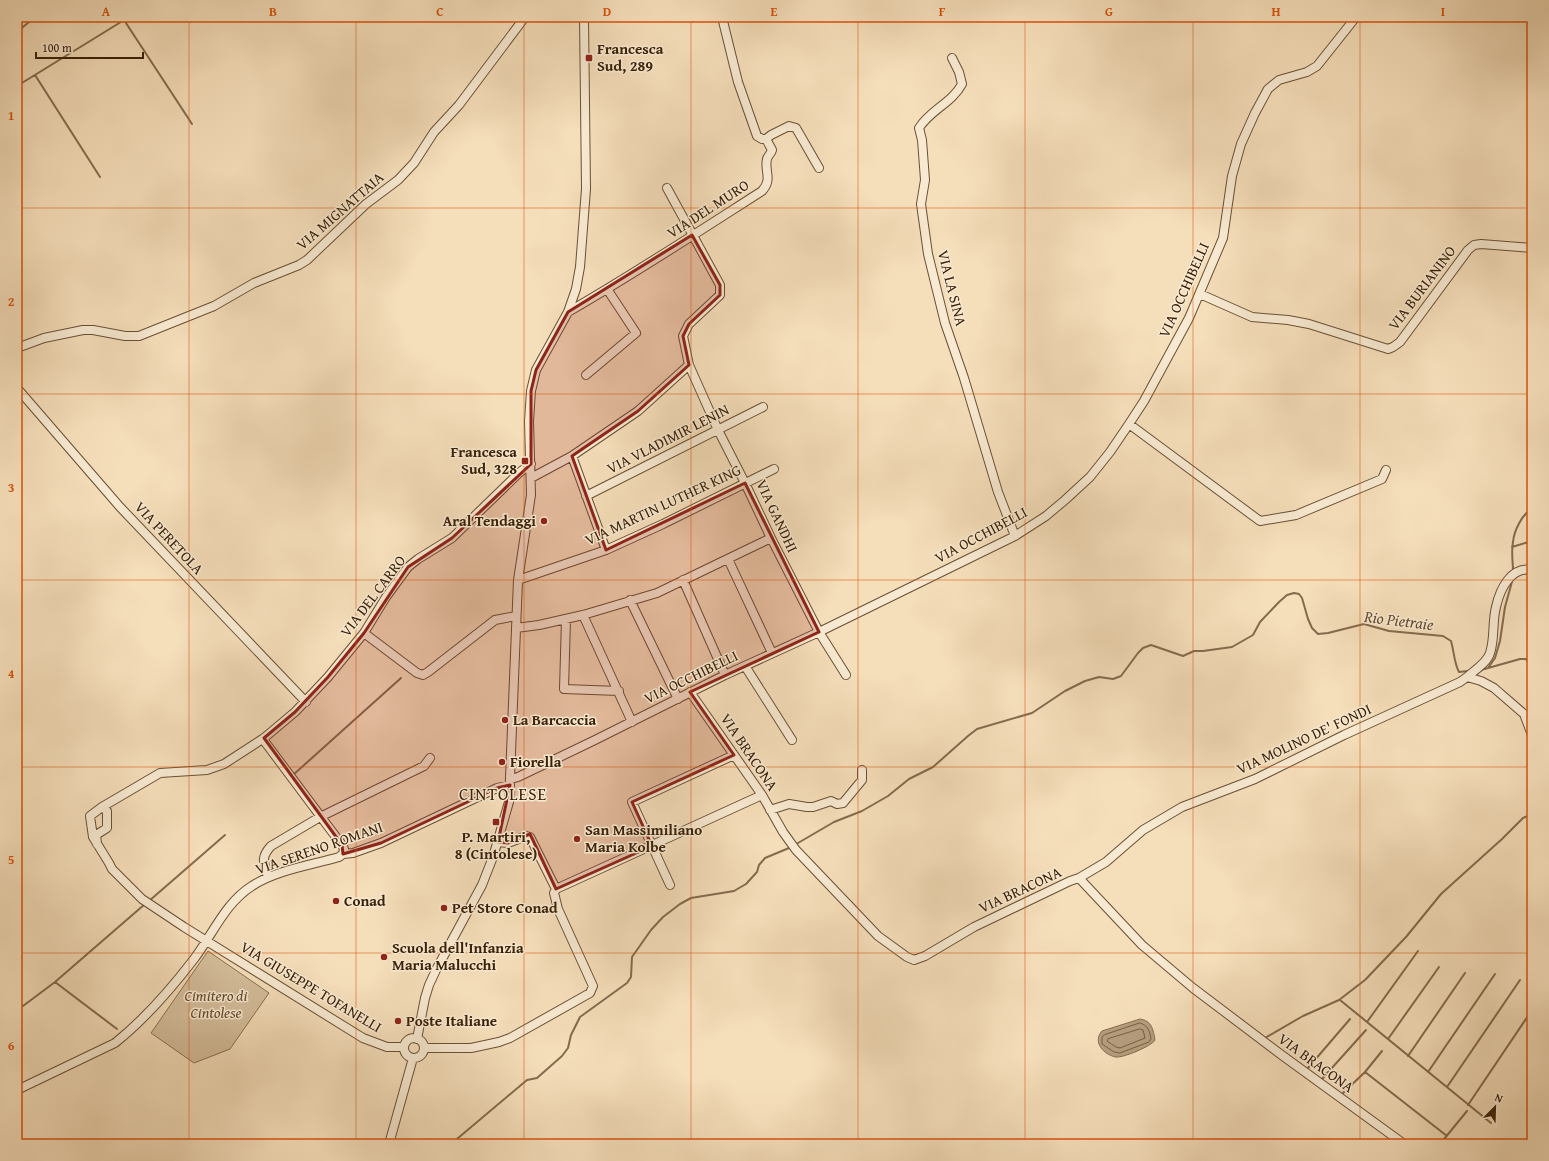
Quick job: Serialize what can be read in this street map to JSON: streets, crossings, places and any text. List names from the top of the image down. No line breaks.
{"streets":{"street":["VIA DEL MURO","VIA MIGNATTAIA","VIA LA SINA","VIA BURIANINO","VIA OCCHIBELLI","VIA VLADIMIR LENIN","VIA MARTIN LUTHER KING","VIA GANDHI","VIA PERETOLA","VIA DEL CARRO","VIA MOLINO DE' FONDI","VIA BRACONA","VIA SERENO ROMANI","VIA GIUSEPPE TOFANELLI"]},"crossings":[["VIA DEL MURO","VIA GANDHI"],["VIA LA SINA","VIA OCCHIBELLI"],["VIA BURIANINO","VIA OCCHIBELLI"],["VIA OCCHIBELLI","VIA GANDHI"],["VIA OCCHIBELLI","VIA BRACONA"],["VIA OCCHIBELLI","VIA SERENO ROMANI"],["VIA VLADIMIR LENIN","VIA GANDHI"],["VIA MARTIN LUTHER KING","VIA GANDHI"],["VIA PERETOLA","VIA DEL CARRO"],["VIA DEL CARRO","VIA GIUSEPPE TOFANELLI"],["VIA MOLINO DE' FONDI","VIA BRACONA"],["VIA SERENO ROMANI","VIA GIUSEPPE TOFANELLI"]],"districts":["CINTOLESE"],"water":["Rio Pietraie"],"parks":["Cimitero di Cintolese"],"places":{"transit":["Francesca Sud, 289","Francesca Sud, 328","P. Martiri, 8 (Cintolese)"],"other":["Aral Tendaggi","La Barcaccia","Fiorella","San Massimiliano Maria Kolbe","Conad","Pet Store Conad","Scuola dell'Infanzia Maria Malucchi","Poste Italiane"]},"scale_bar":"100 m","north":"top right","grid":{"columns":["A","B","C","D","E","F","G","H","I"],"rows":["1","2","3","4","5","6"]}}
